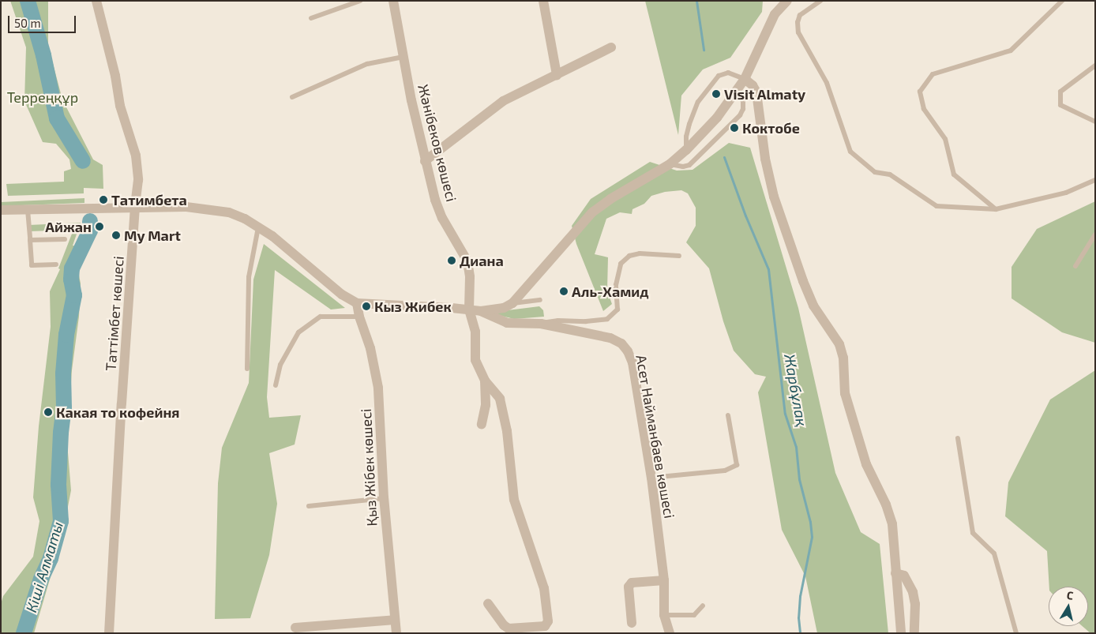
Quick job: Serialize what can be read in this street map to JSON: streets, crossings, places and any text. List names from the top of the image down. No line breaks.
{"streets":{"street":["Жәнібеков көшесі","Таттімбет көшесі","Асет Найманбаев көшесі","Қыз Жібек көшесі"]},"water":["Жарбұлақ","Кіші Алматы"],"parks":["Терреңқұр"],"places":["Visit Almaty","Коктобе","Татимбета","Айжан","My Mart","Диана","Аль-Хамид","Кыз Жибек","Какая то кофейня"],"scale_bar":"50 m","north":"top"}
